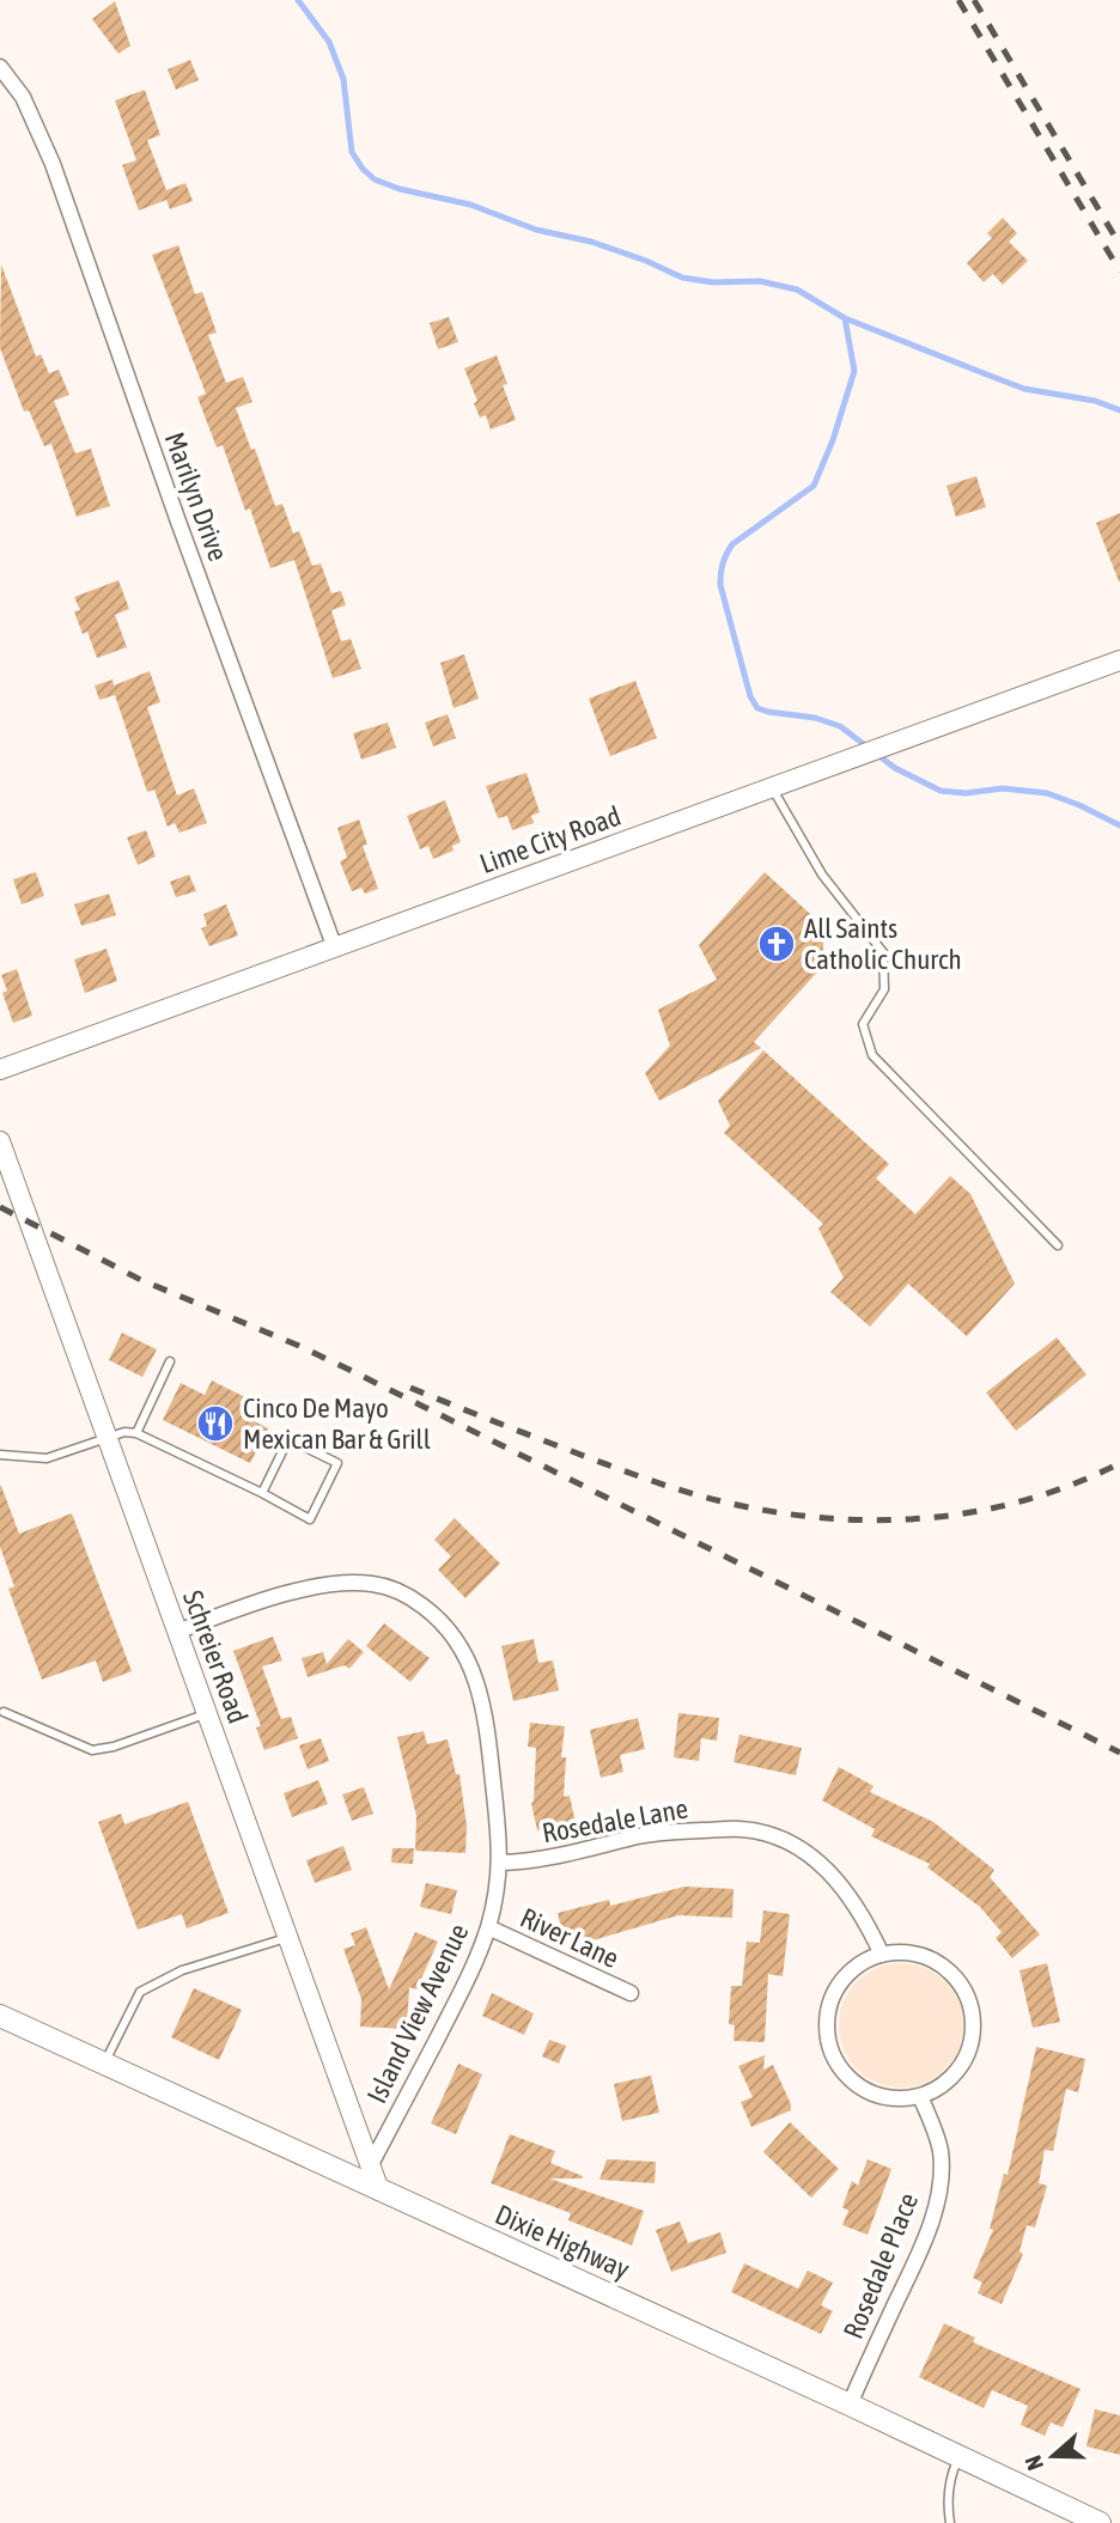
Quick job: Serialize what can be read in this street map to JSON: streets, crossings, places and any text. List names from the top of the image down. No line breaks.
{"streets":{"main road":["Dixie Highway"],"street":["Marilyn Drive","Lime City Road","Schreier Road","Rosedale Lane","River Lane","Island View Avenue","Rosedale Place"]},"crossings":[["Marilyn Drive","Lime City Road"],["Schreier Road","Island View Avenue"],["Schreier Road","Dixie Highway"],["Rosedale Lane","Island View Avenue"],["Rosedale Lane","Rosedale Place"],["River Lane","Island View Avenue"],["Dixie Highway","Rosedale Place"]],"places":{"church":["All Saints Catholic Church"],"restaurant":["Cinco De Mayo Mexican Bar & Grill"]},"north":"left"}
